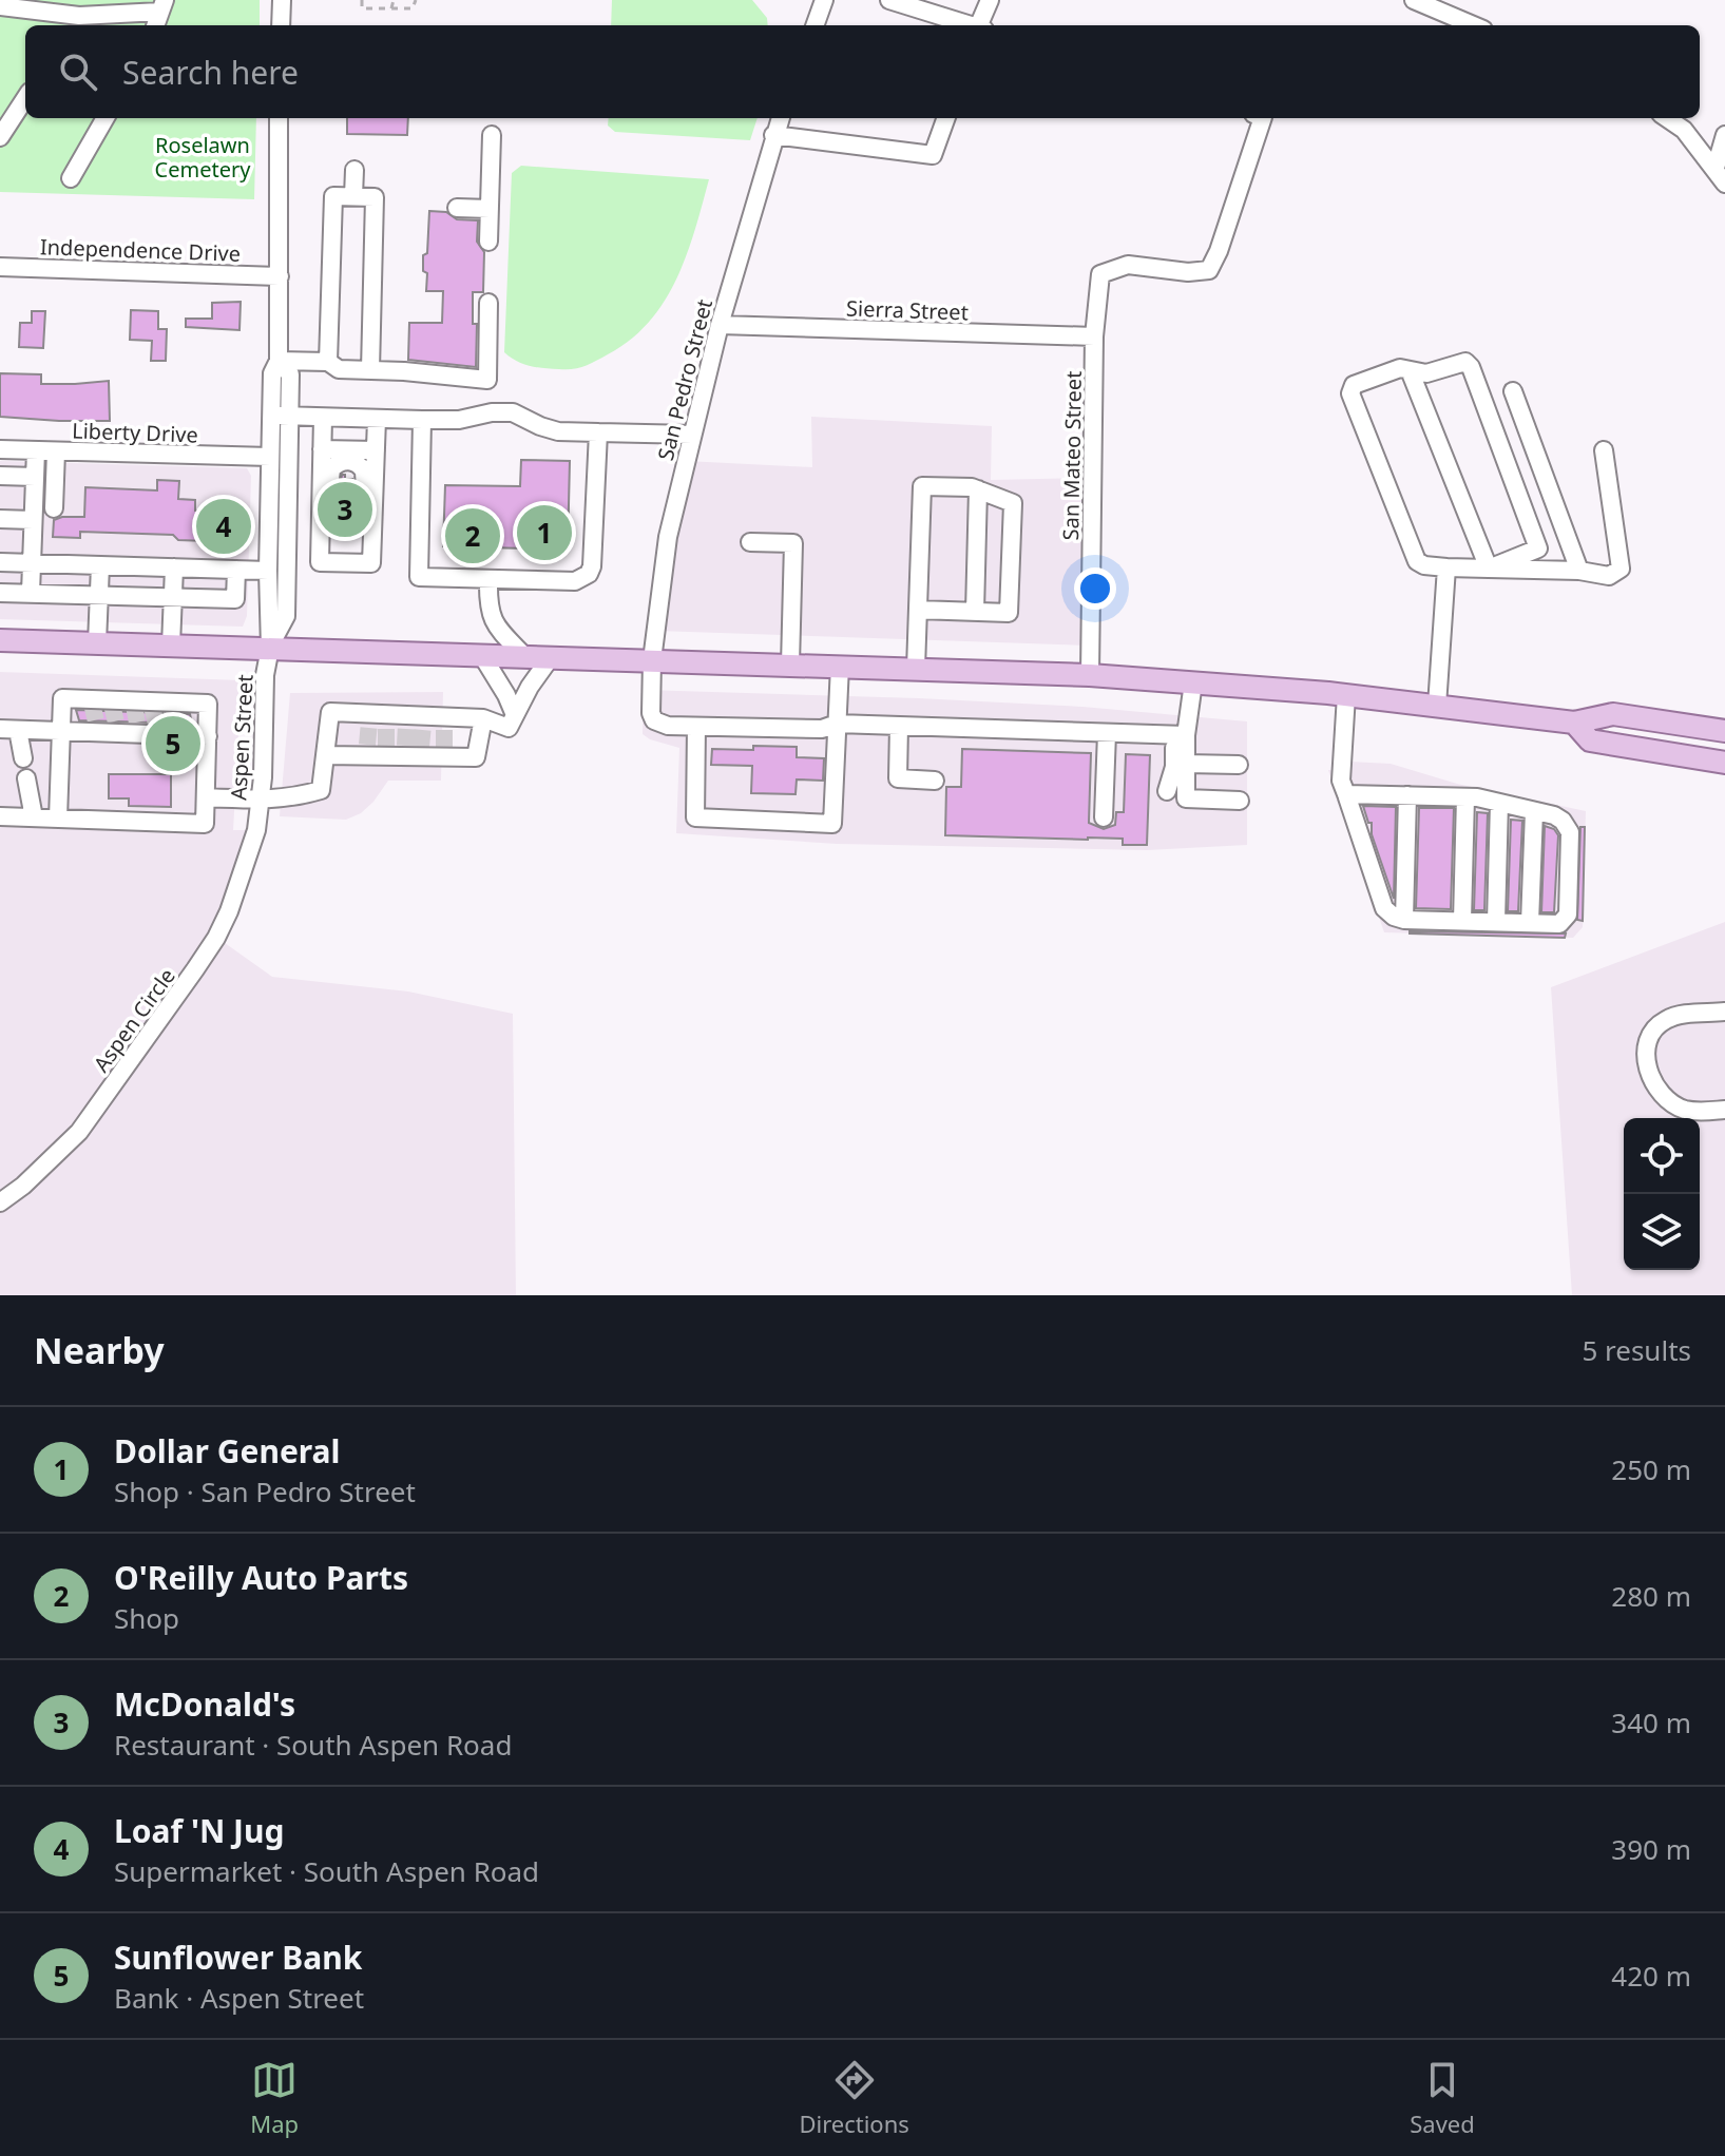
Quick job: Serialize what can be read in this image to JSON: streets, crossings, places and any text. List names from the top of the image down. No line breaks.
{"streets":{"street":["Independence Drive","Sierra Street","San Pedro Street","Liberty Drive","San Mateo Street","Aspen Street","Aspen Circle"]},"crossings":[["Sierra Street","San Pedro Street"],["Sierra Street","San Mateo Street"],["Aspen Street","Aspen Circle"]],"parks":["Roselawn Cemetery"],"page":{"search":"Search here","pins":["3","4","1","2","5"],"heading":["Nearby","5 results"],"list":[{"mark":"1","name":"Dollar General","note":"Shop · San Pedro Street","value":"250 m"},{"mark":"2","name":"O'Reilly Auto Parts","note":"Shop","value":"280 m"},{"mark":"3","name":"McDonald's","note":"Restaurant · South Aspen Road","value":"340 m"},{"mark":"4","name":"Loaf 'N Jug","note":"Supermarket · South Aspen Road","value":"390 m"},{"mark":"5","name":"Sunflower Bank","note":"Bank · Aspen Street","value":"420 m"}],"nav":["Map","Directions","Saved"]}}
